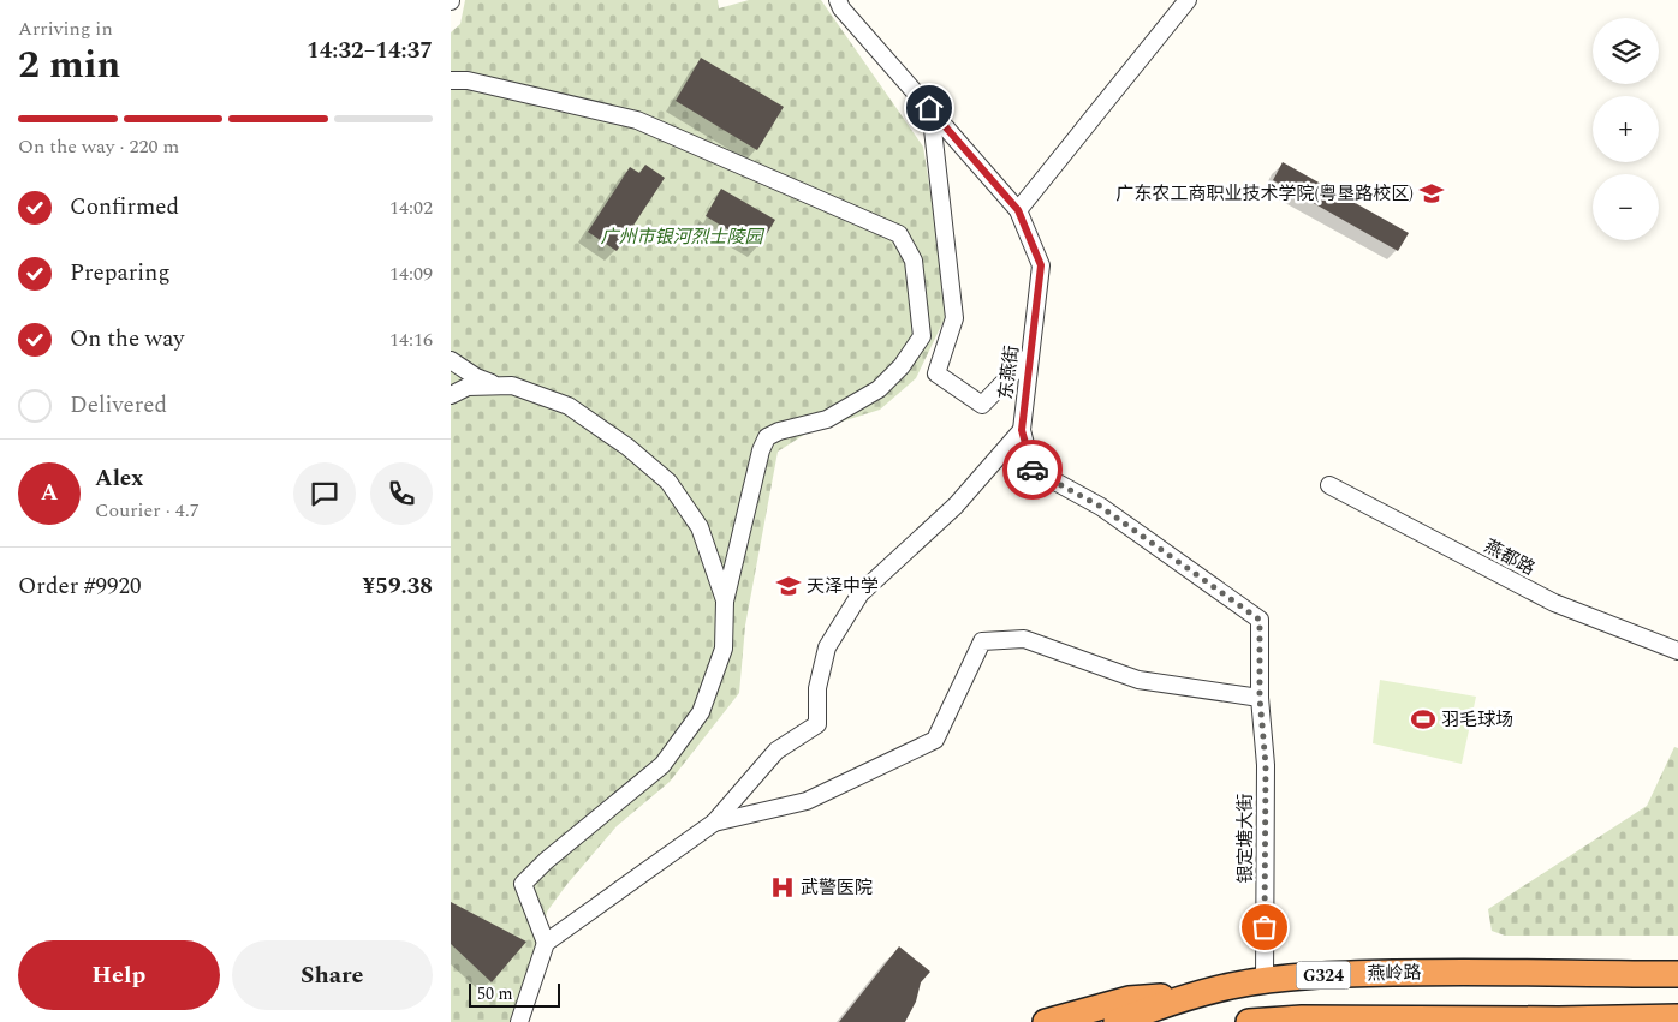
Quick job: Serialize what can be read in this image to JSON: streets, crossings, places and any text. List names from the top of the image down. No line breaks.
{"streets":{"highway":["燕岭路","G324"],"street":["东燕街","燕都路","银定塘大街"]},"crossings":[["东燕街","银定塘大街"],["银定塘大街","燕岭路"]],"parks":["广州市银河烈士陵园"],"places":{"school or university":["广东农工商职业技术学院(粤垦路校区)","天泽中学"],"sports":["羽毛球场"],"hospital":["武警医院"]},"scale_bar":"50 m","page":{"heading":["2 min","Arriving in","14:32–14:37"],"panel":["Alex","Courier · 4.7","Order #9920","¥59.38"],"map_buttons":["+","−"],"bar":"On the way · 220 m","list":[["Confirmed","14:02"],["Preparing","14:09"],["On the way","14:16"],"Delivered"],"round":"A","buttons":["Help","Share"],"scale":"50 m"}}
